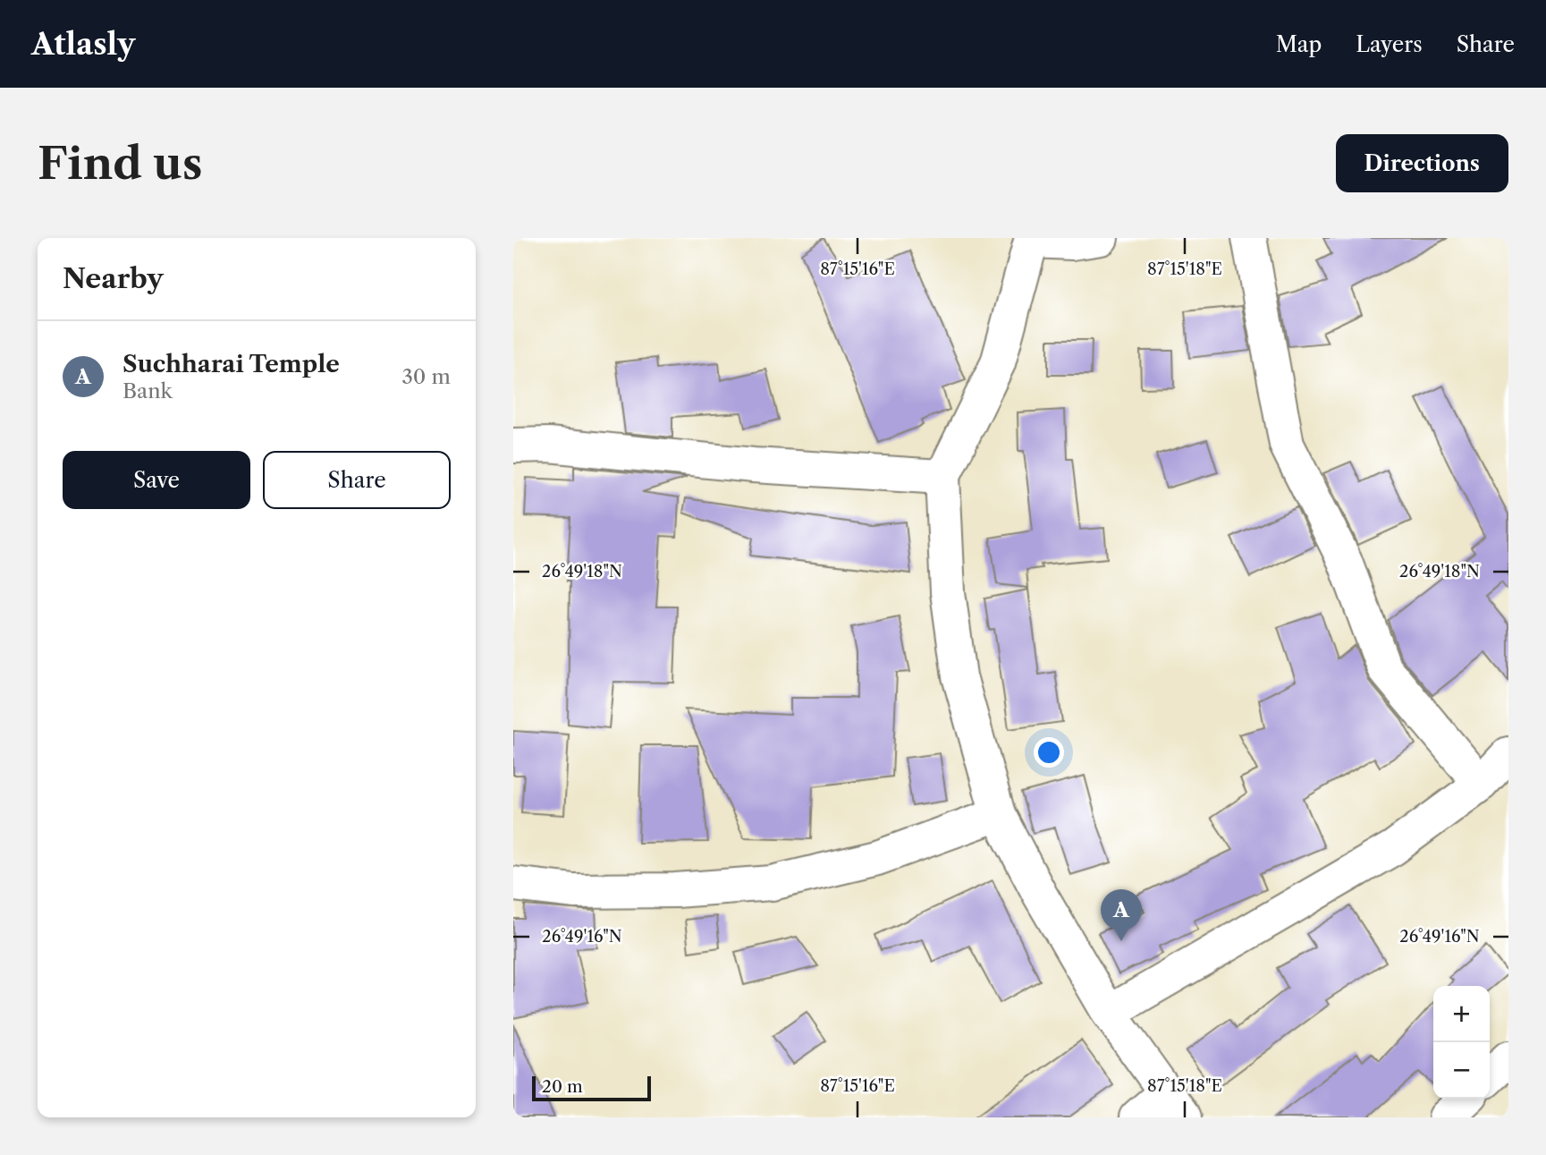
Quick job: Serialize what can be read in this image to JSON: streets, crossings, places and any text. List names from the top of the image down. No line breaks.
{"scale_bar":"20 m","page":{"header":"Atlasly","nav":["Map","Layers","Share"],"buttons":["Directions",["Save","Share"]],"title":"Find us","heading":"Nearby","list":[{"mark":"A","name":"Suchharai Temple","note":"Bank","value":"30 m"}],"pins":"A","map_buttons":["+","−"],"scale":"20 m"},"coordinates":["87°15'16\"E","87°15'18\"E","26°49'18\"N","26°49'16\"N"]}
